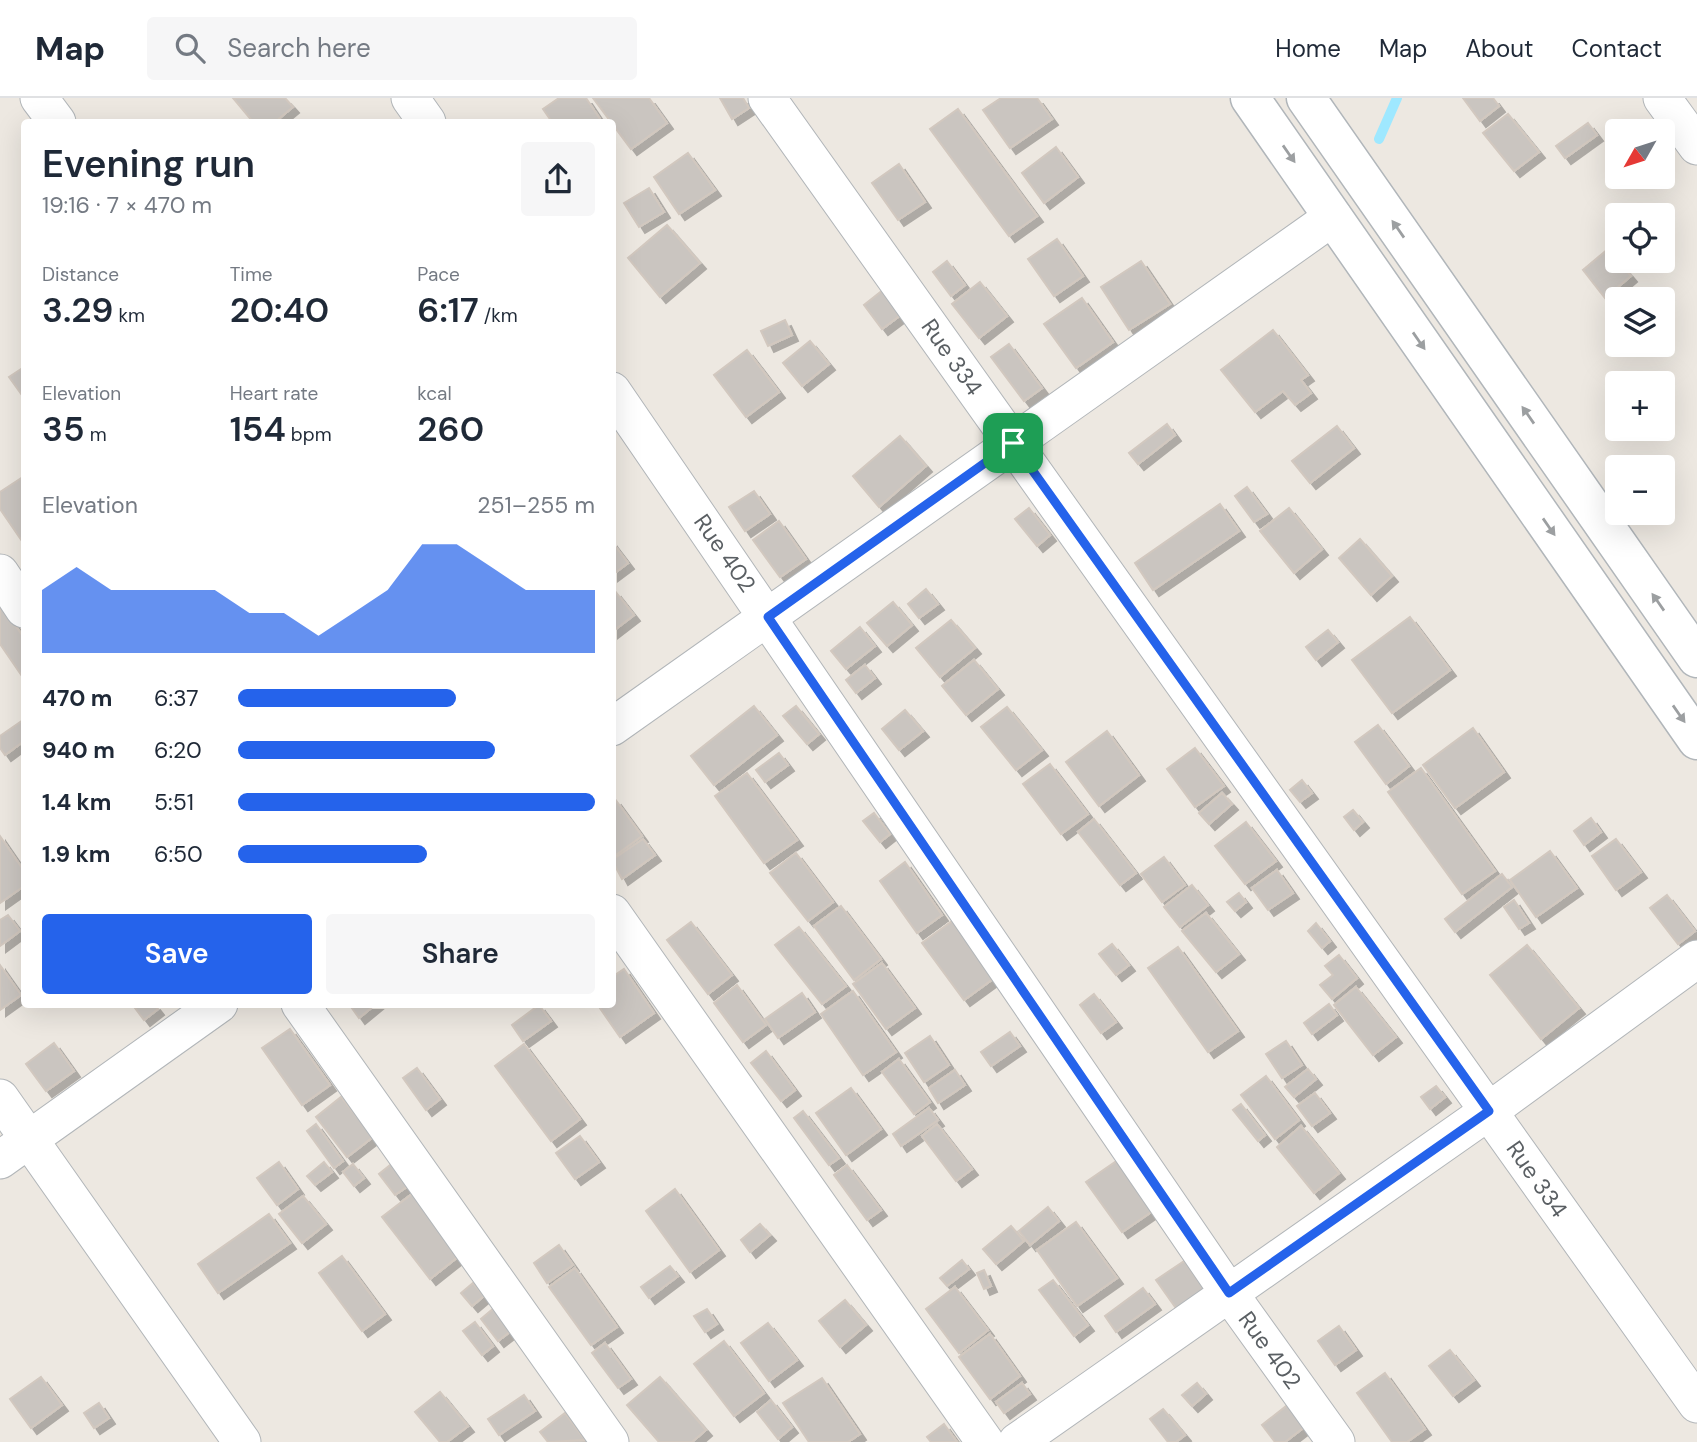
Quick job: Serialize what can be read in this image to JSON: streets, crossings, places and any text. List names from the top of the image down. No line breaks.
{"streets":{"street":["Rue 334","Rue 402"]},"north":"bottom left","page":{"header":"Map","search":"Search here","nav":["Home","Map","About","Contact"],"map_buttons":["+","−"],"heading":["Evening run","19:16 · 7 × 470 m"],"stats":[["Distance","3.29 km"],["Time","20:40"],["Pace","6:17 /km"],["Elevation","35 m"],["Heart rate","154 bpm"],["kcal","260"]],"chart":["Elevation","251–255 m"],"list":[{"name":"470 m","note":"6:37"},{"name":"940 m","note":"6:20"},{"name":"1.4 km","note":"5:51"},{"name":"1.9 km","note":"6:50"}],"buttons":["Save","Share"]}}
